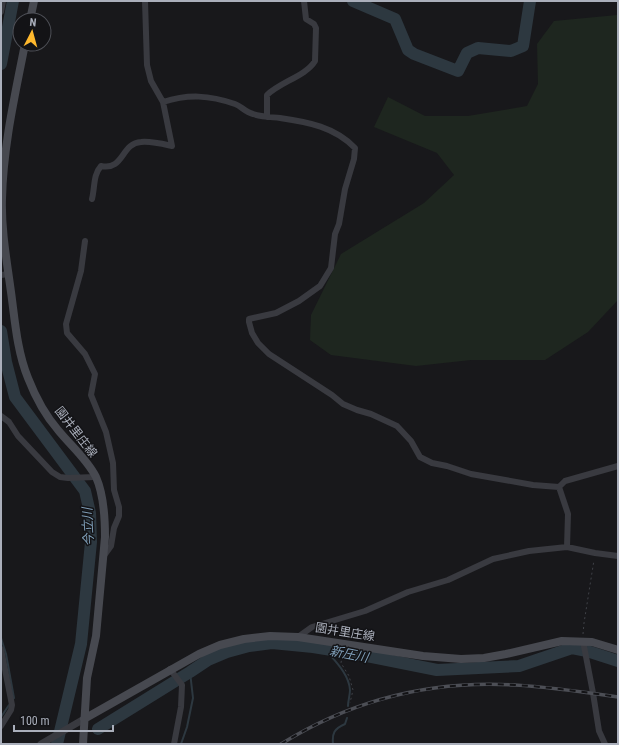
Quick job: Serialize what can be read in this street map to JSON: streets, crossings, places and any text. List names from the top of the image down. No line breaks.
{"streets":{"main road":["園井里庄線"]},"water":["今立川","新圧川"],"scale_bar":"100 m","north":"top"}
